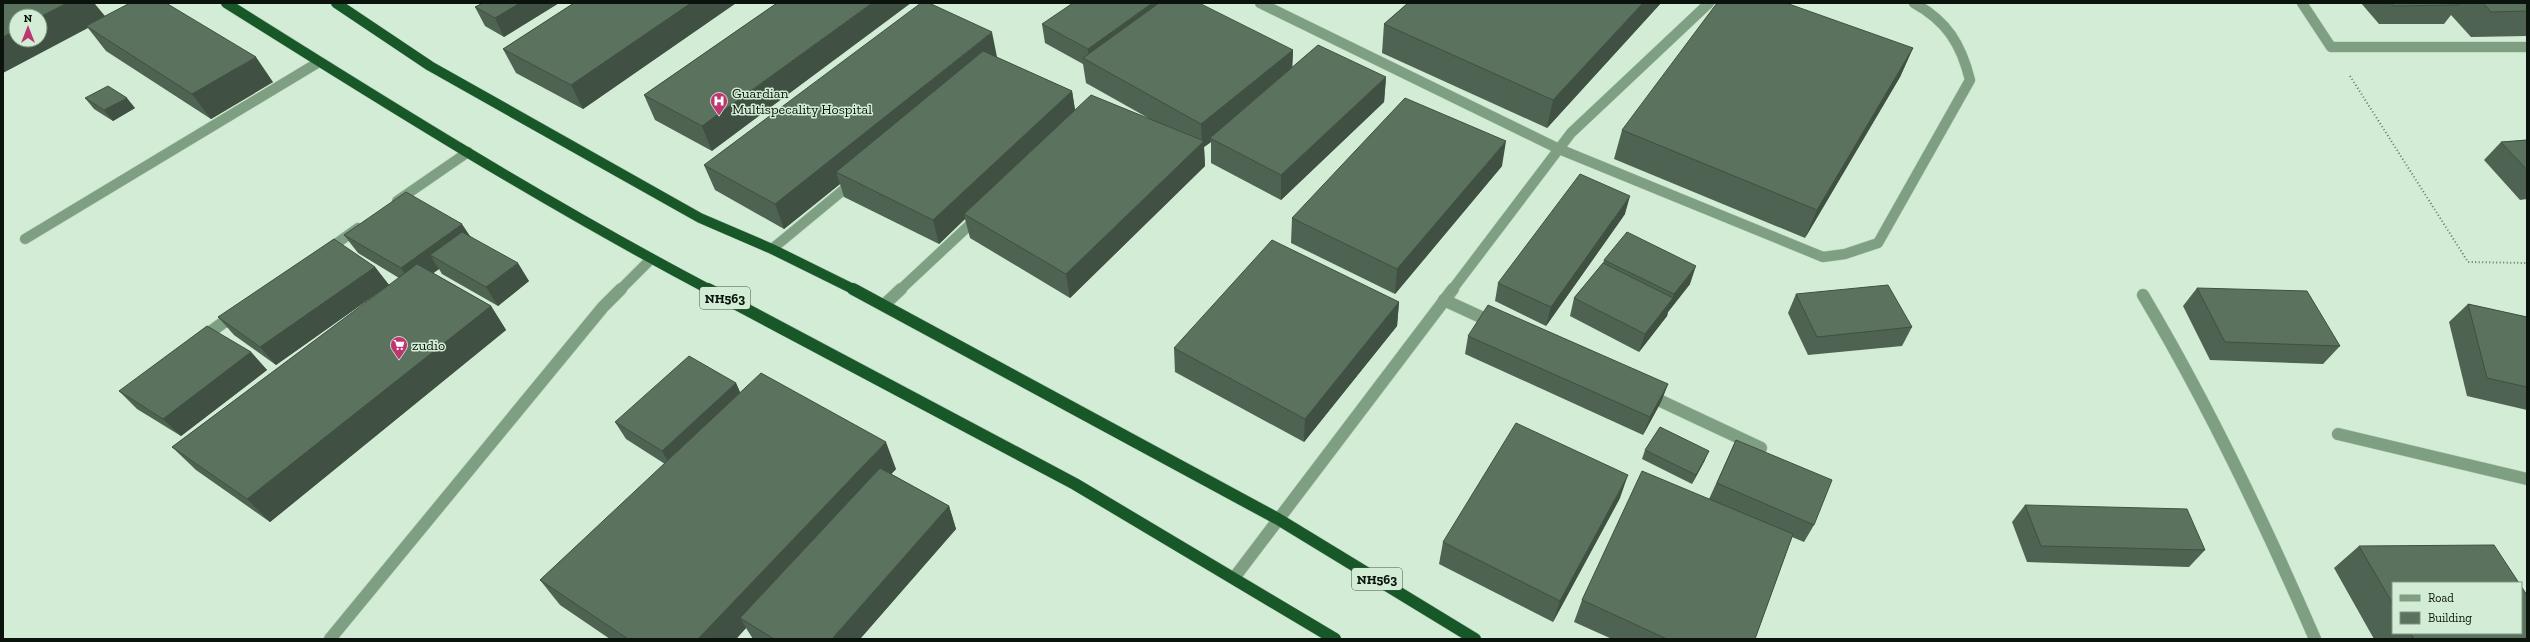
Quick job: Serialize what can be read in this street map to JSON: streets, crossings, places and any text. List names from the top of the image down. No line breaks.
{"streets":{"highway":["NH563"]},"places":{"hospital":["Guardian Multispecality Hospital"],"supermarket":["zudio"]},"legend":["Road","Building"],"north":"top"}
